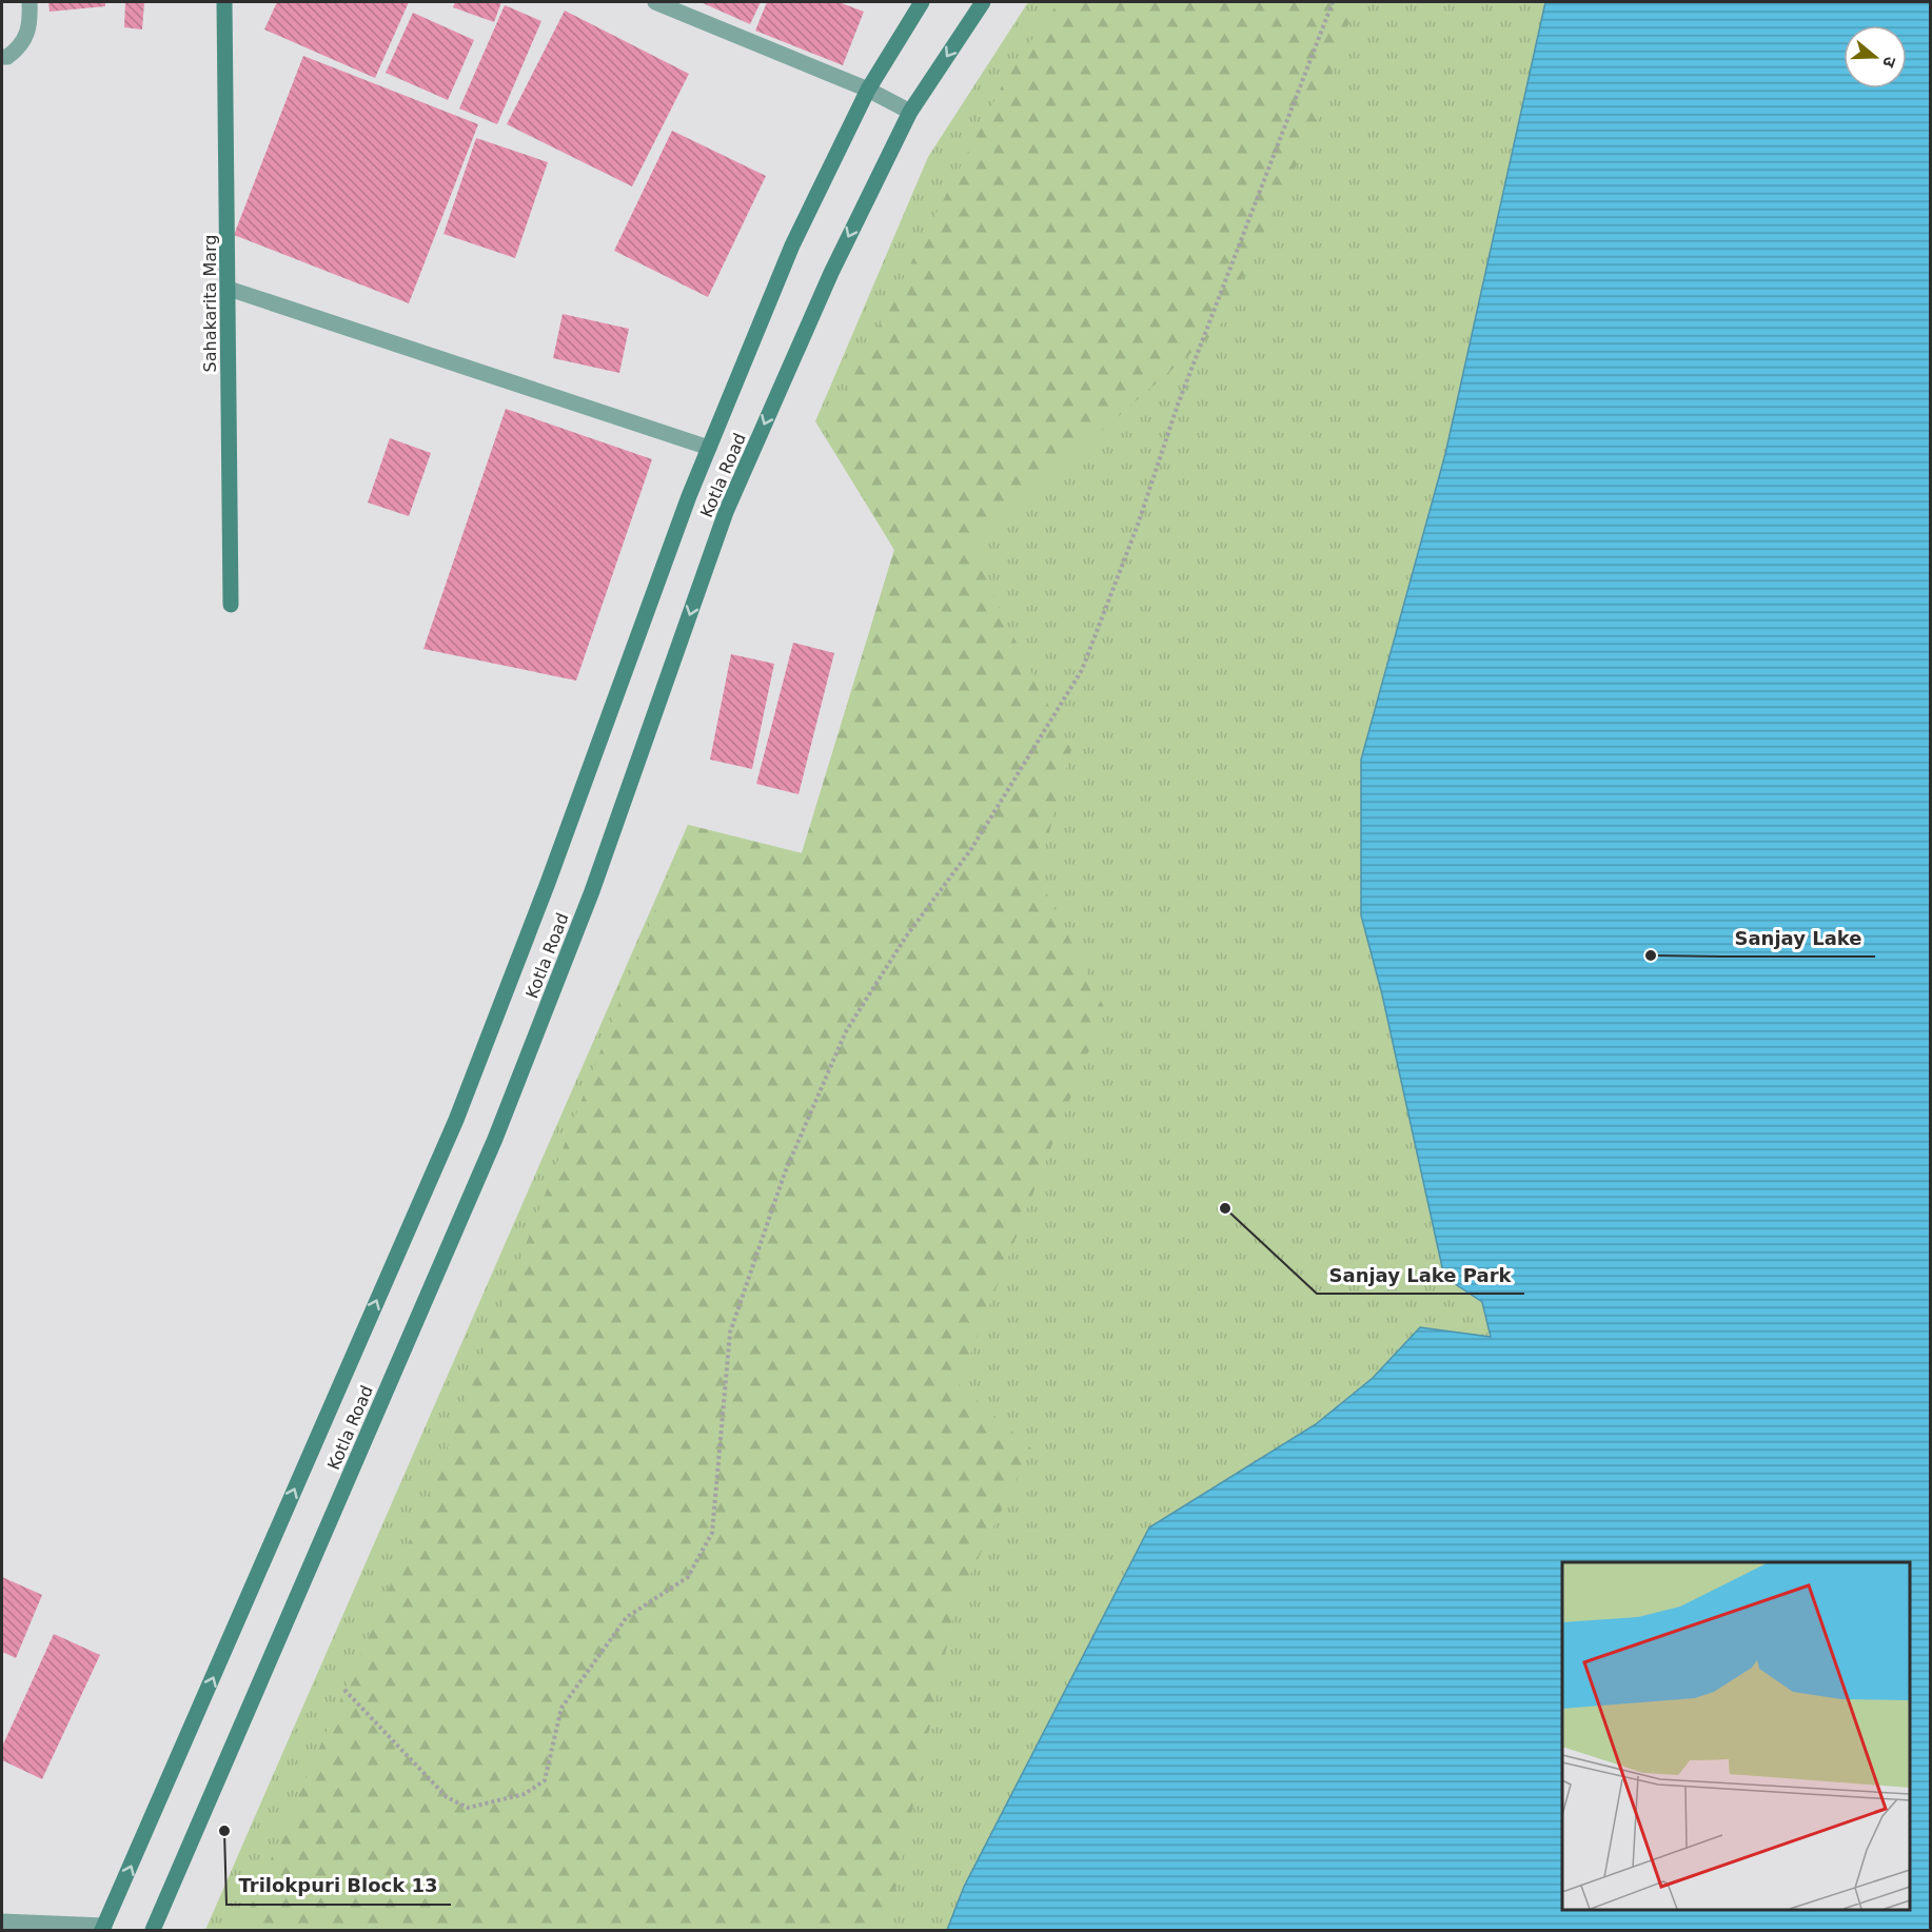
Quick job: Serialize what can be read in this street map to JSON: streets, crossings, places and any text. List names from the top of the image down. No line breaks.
{"streets":{"main road":["Sahakarita Marg","Kotla Road"]},"places":["Sanjay Lake","Sanjay Lake Park","Trilokpuri Block 13"],"north":"right"}
